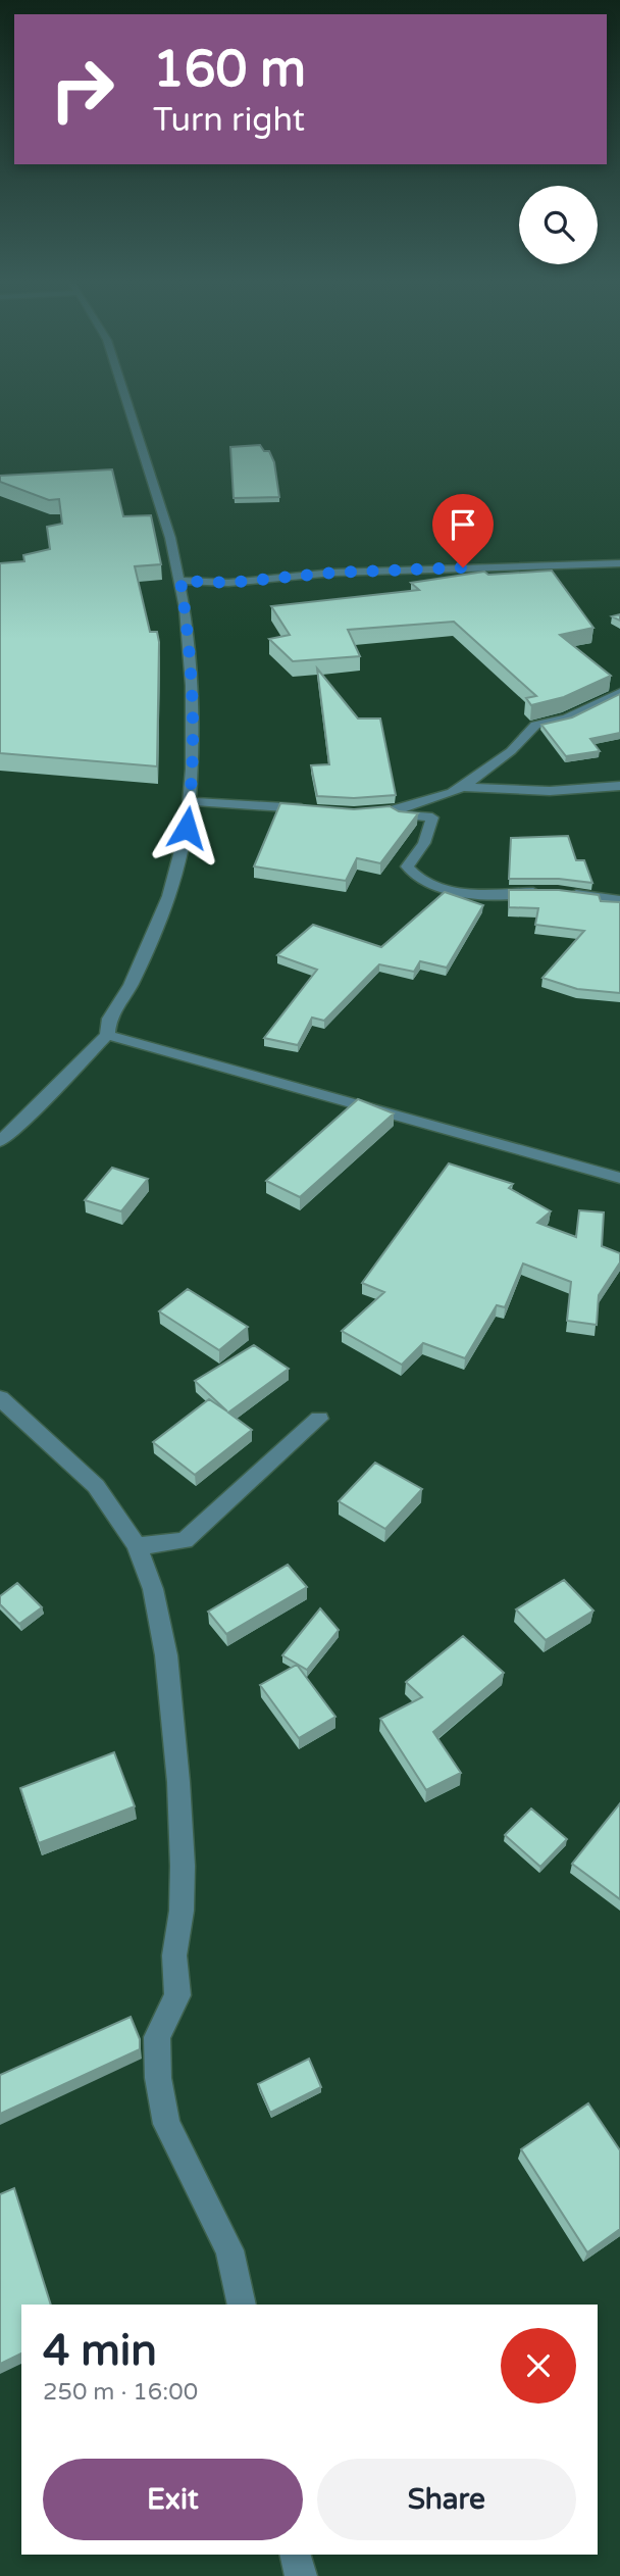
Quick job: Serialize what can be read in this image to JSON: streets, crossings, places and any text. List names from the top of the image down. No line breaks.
{"page":{"turn":["160 m","Turn right"],"heading":["4 min","250 m · 16:00"],"buttons":["Exit","Share"]}}
